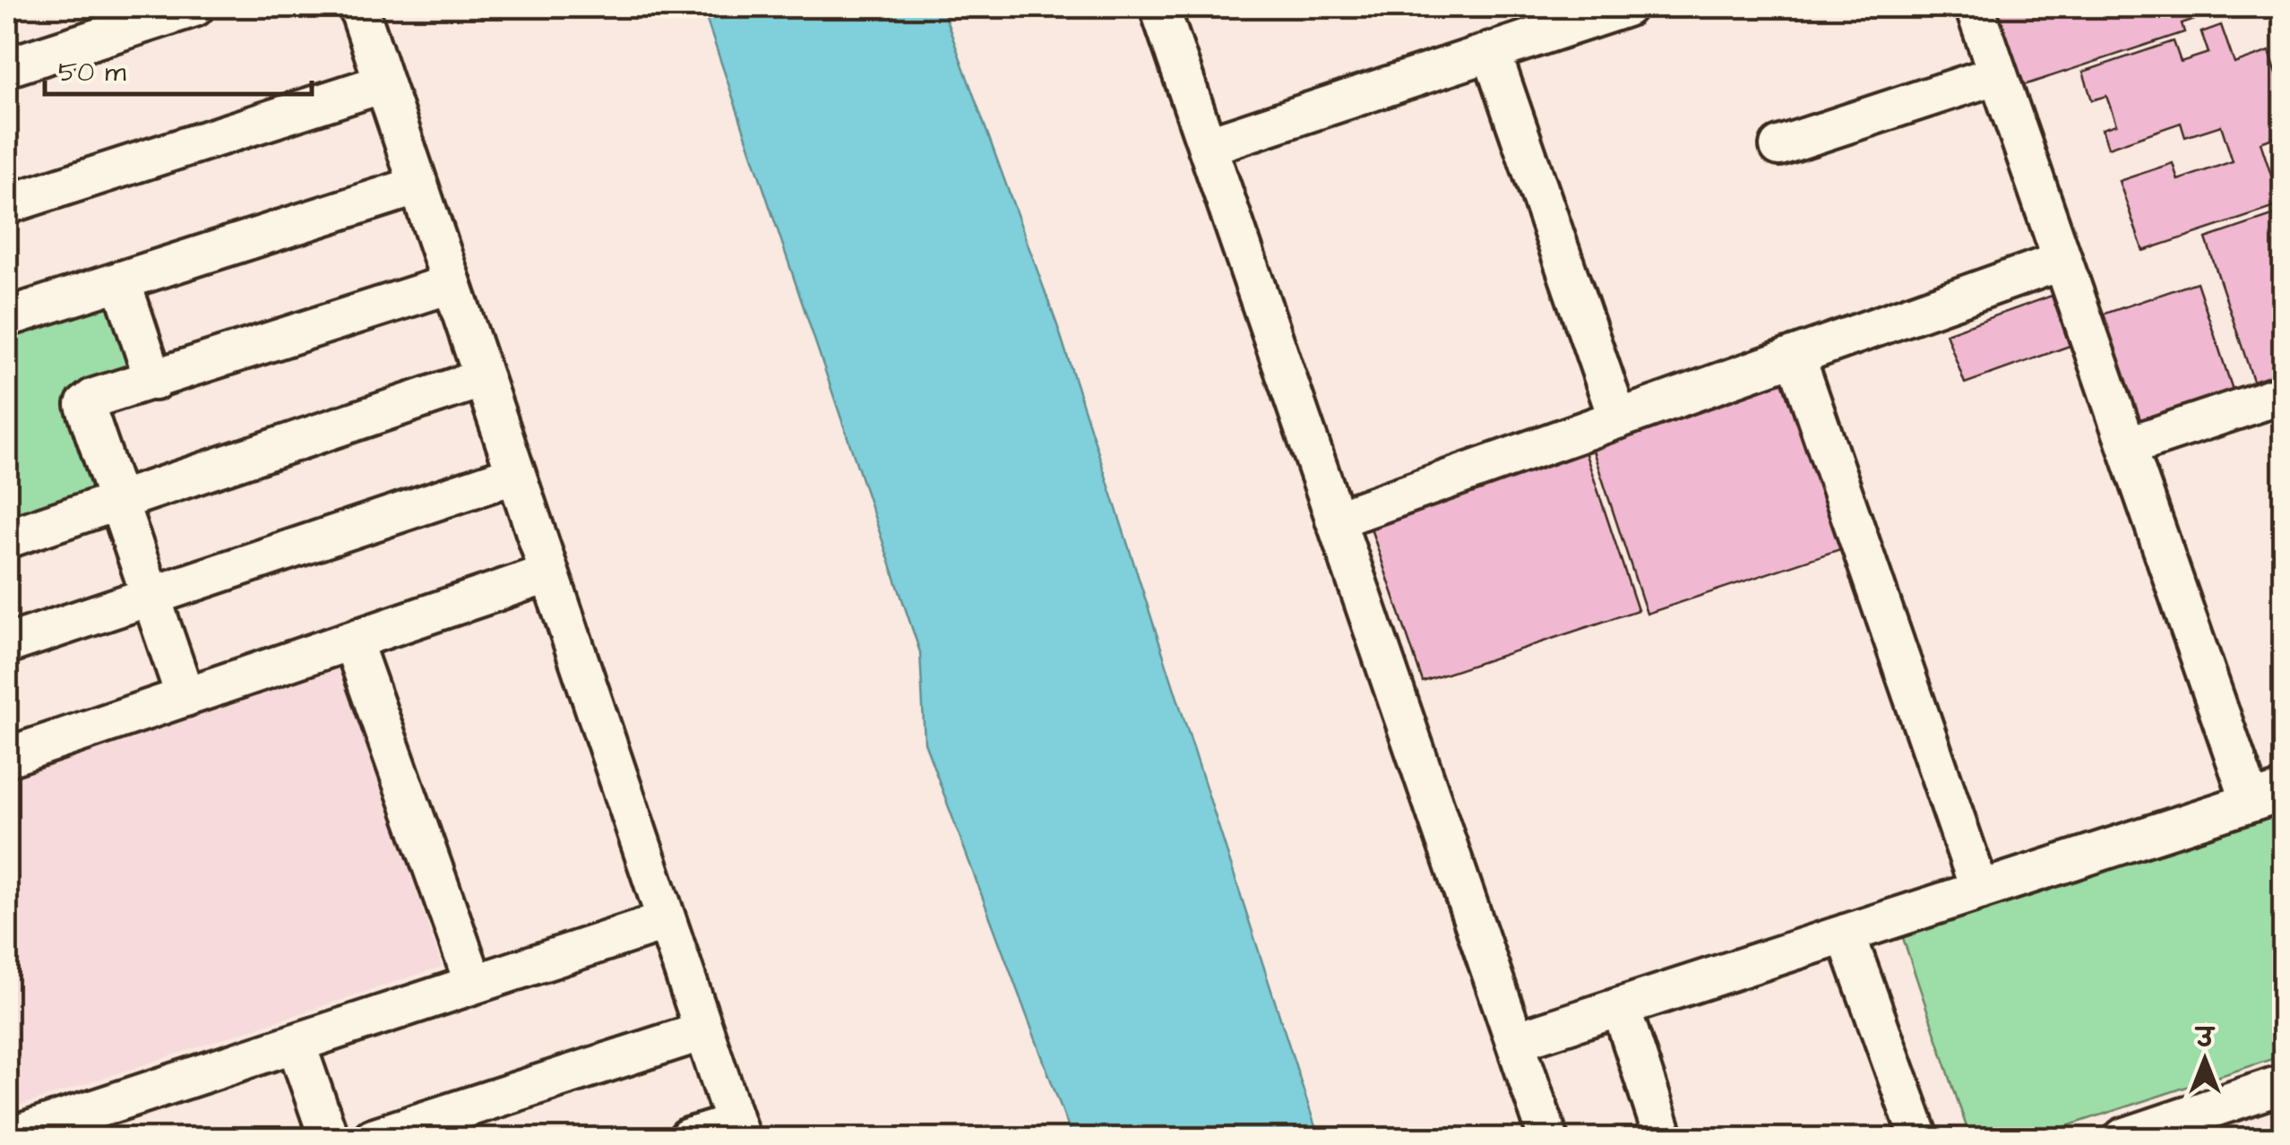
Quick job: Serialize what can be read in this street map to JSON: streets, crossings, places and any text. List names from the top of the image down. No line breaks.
{"scale_bar":"50 m","north":"top"}
